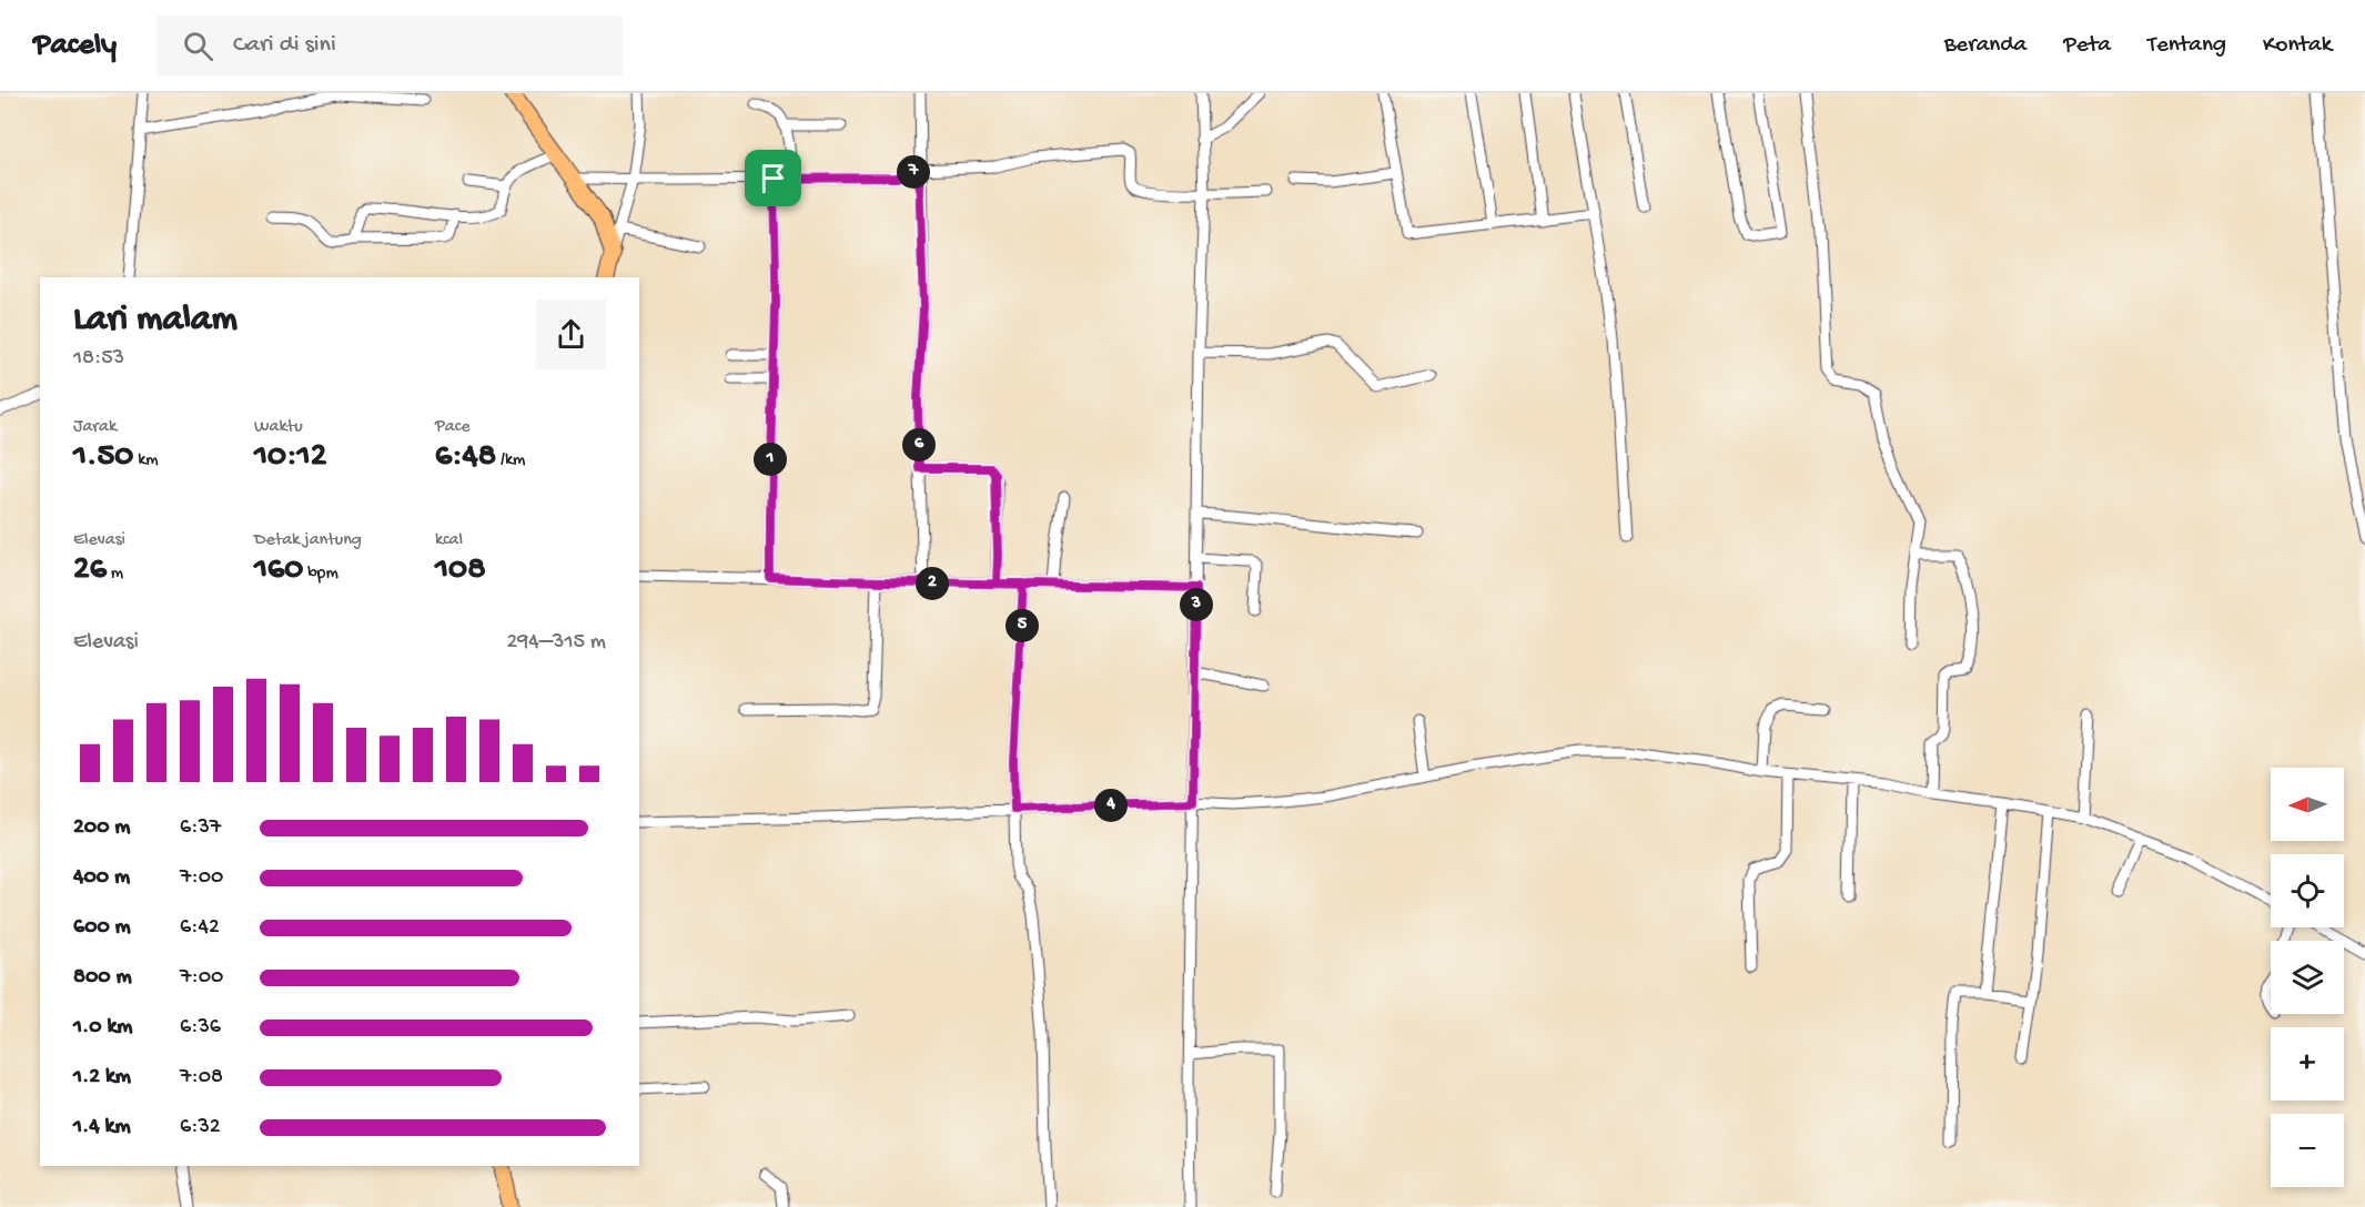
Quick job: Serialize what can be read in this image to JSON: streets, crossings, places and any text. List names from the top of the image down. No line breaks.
{"north":"left","page":{"header":"Pacely","search":"Cari di sini","nav":["Beranda","Peta","Tentang","Kontak"],"pins":["7","6","1","2","3","5","4"],"heading":["Lari malam","18:53"],"stats":[["Jarak","1.50 km"],["Waktu","10:12"],["Pace","6:48 /km"],["Elevasi","26 m"],["Detak jantung","160 bpm"],["kcal","108"]],"chart":["Elevasi","294–315 m"],"map_buttons":["+","−"],"list":[{"name":"200 m","note":"6:37"},{"name":"400 m","note":"7:00"},{"name":"600 m","note":"6:42"},{"name":"800 m","note":"7:00"},{"name":"1.0 km","note":"6:36"},{"name":"1.2 km","note":"7:08"},{"name":"1.4 km","note":"6:32"}]}}
